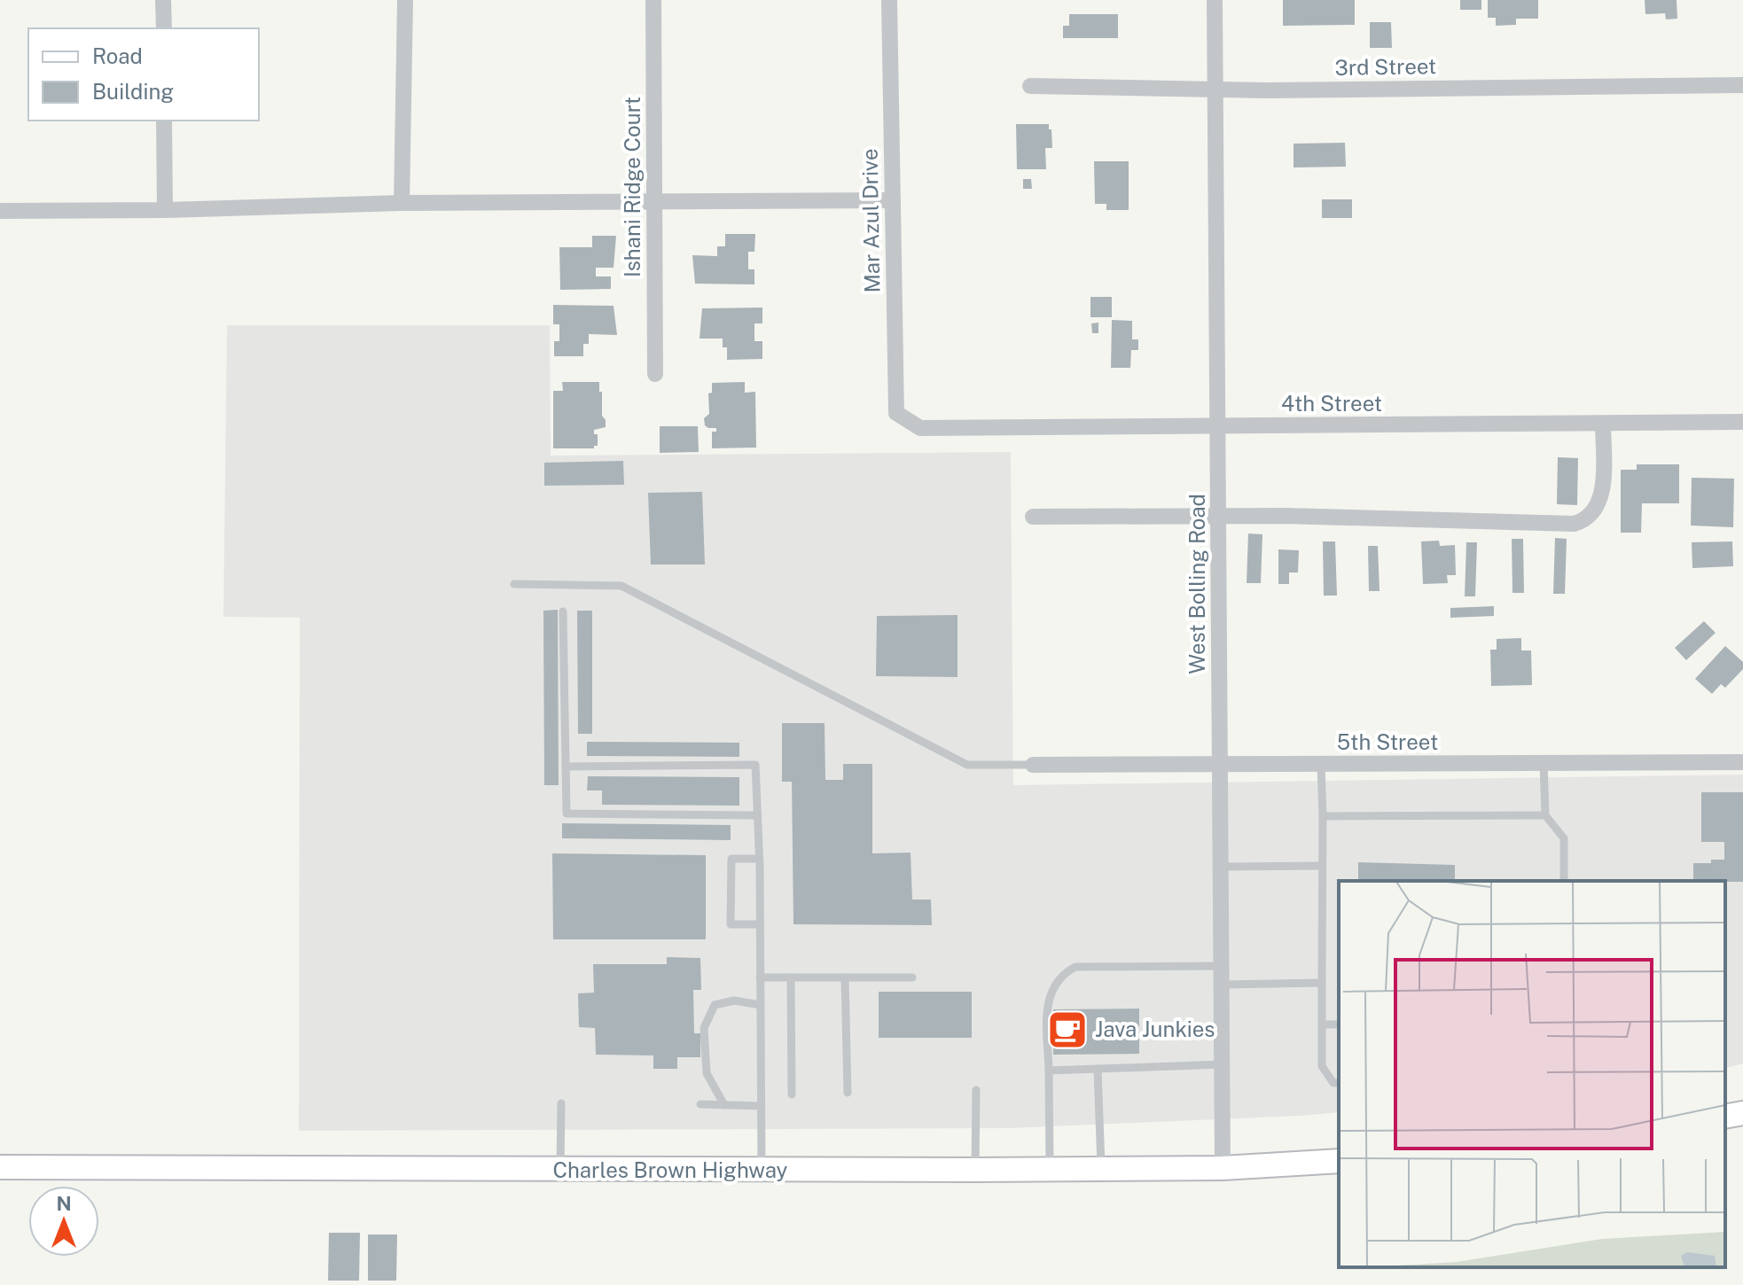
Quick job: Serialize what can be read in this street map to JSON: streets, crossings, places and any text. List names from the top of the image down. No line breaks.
{"streets":{"main road":["Charles Brown Highway"],"street":["3rd Street","Ishani Ridge Court","Mar Azul Drive","4th Street","West Bolling Road","5th Street"]},"crossings":[["3rd Street","West Bolling Road"],["Mar Azul Drive","4th Street"],["4th Street","West Bolling Road"],["West Bolling Road","5th Street"],["West Bolling Road","Charles Brown Highway"]],"places":{"cafe":["Java Junkies"]},"legend":["Road","Building"],"north":"top"}
